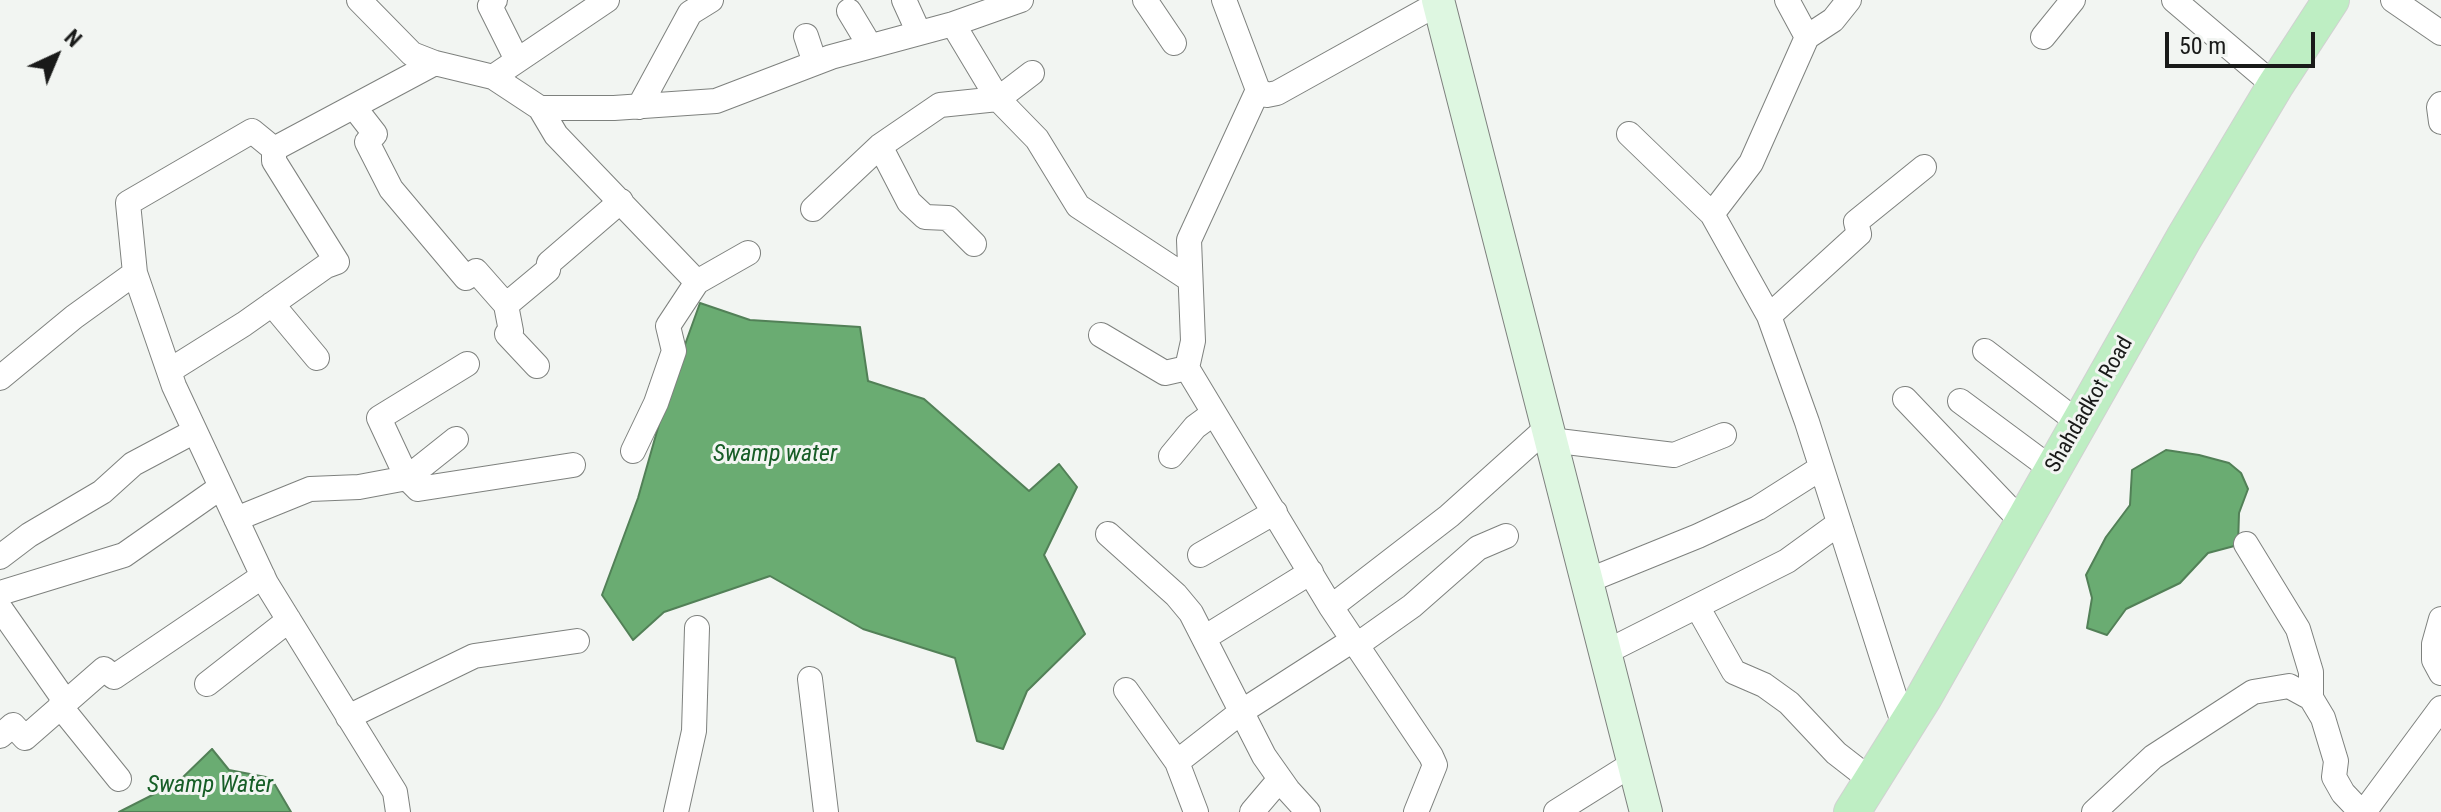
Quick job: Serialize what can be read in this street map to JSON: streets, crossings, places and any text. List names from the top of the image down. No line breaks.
{"streets":{"main road":["Shahdadkot Road"]},"water":["Swamp water","Swamp Water"],"scale_bar":"50 m","north":"top right"}
